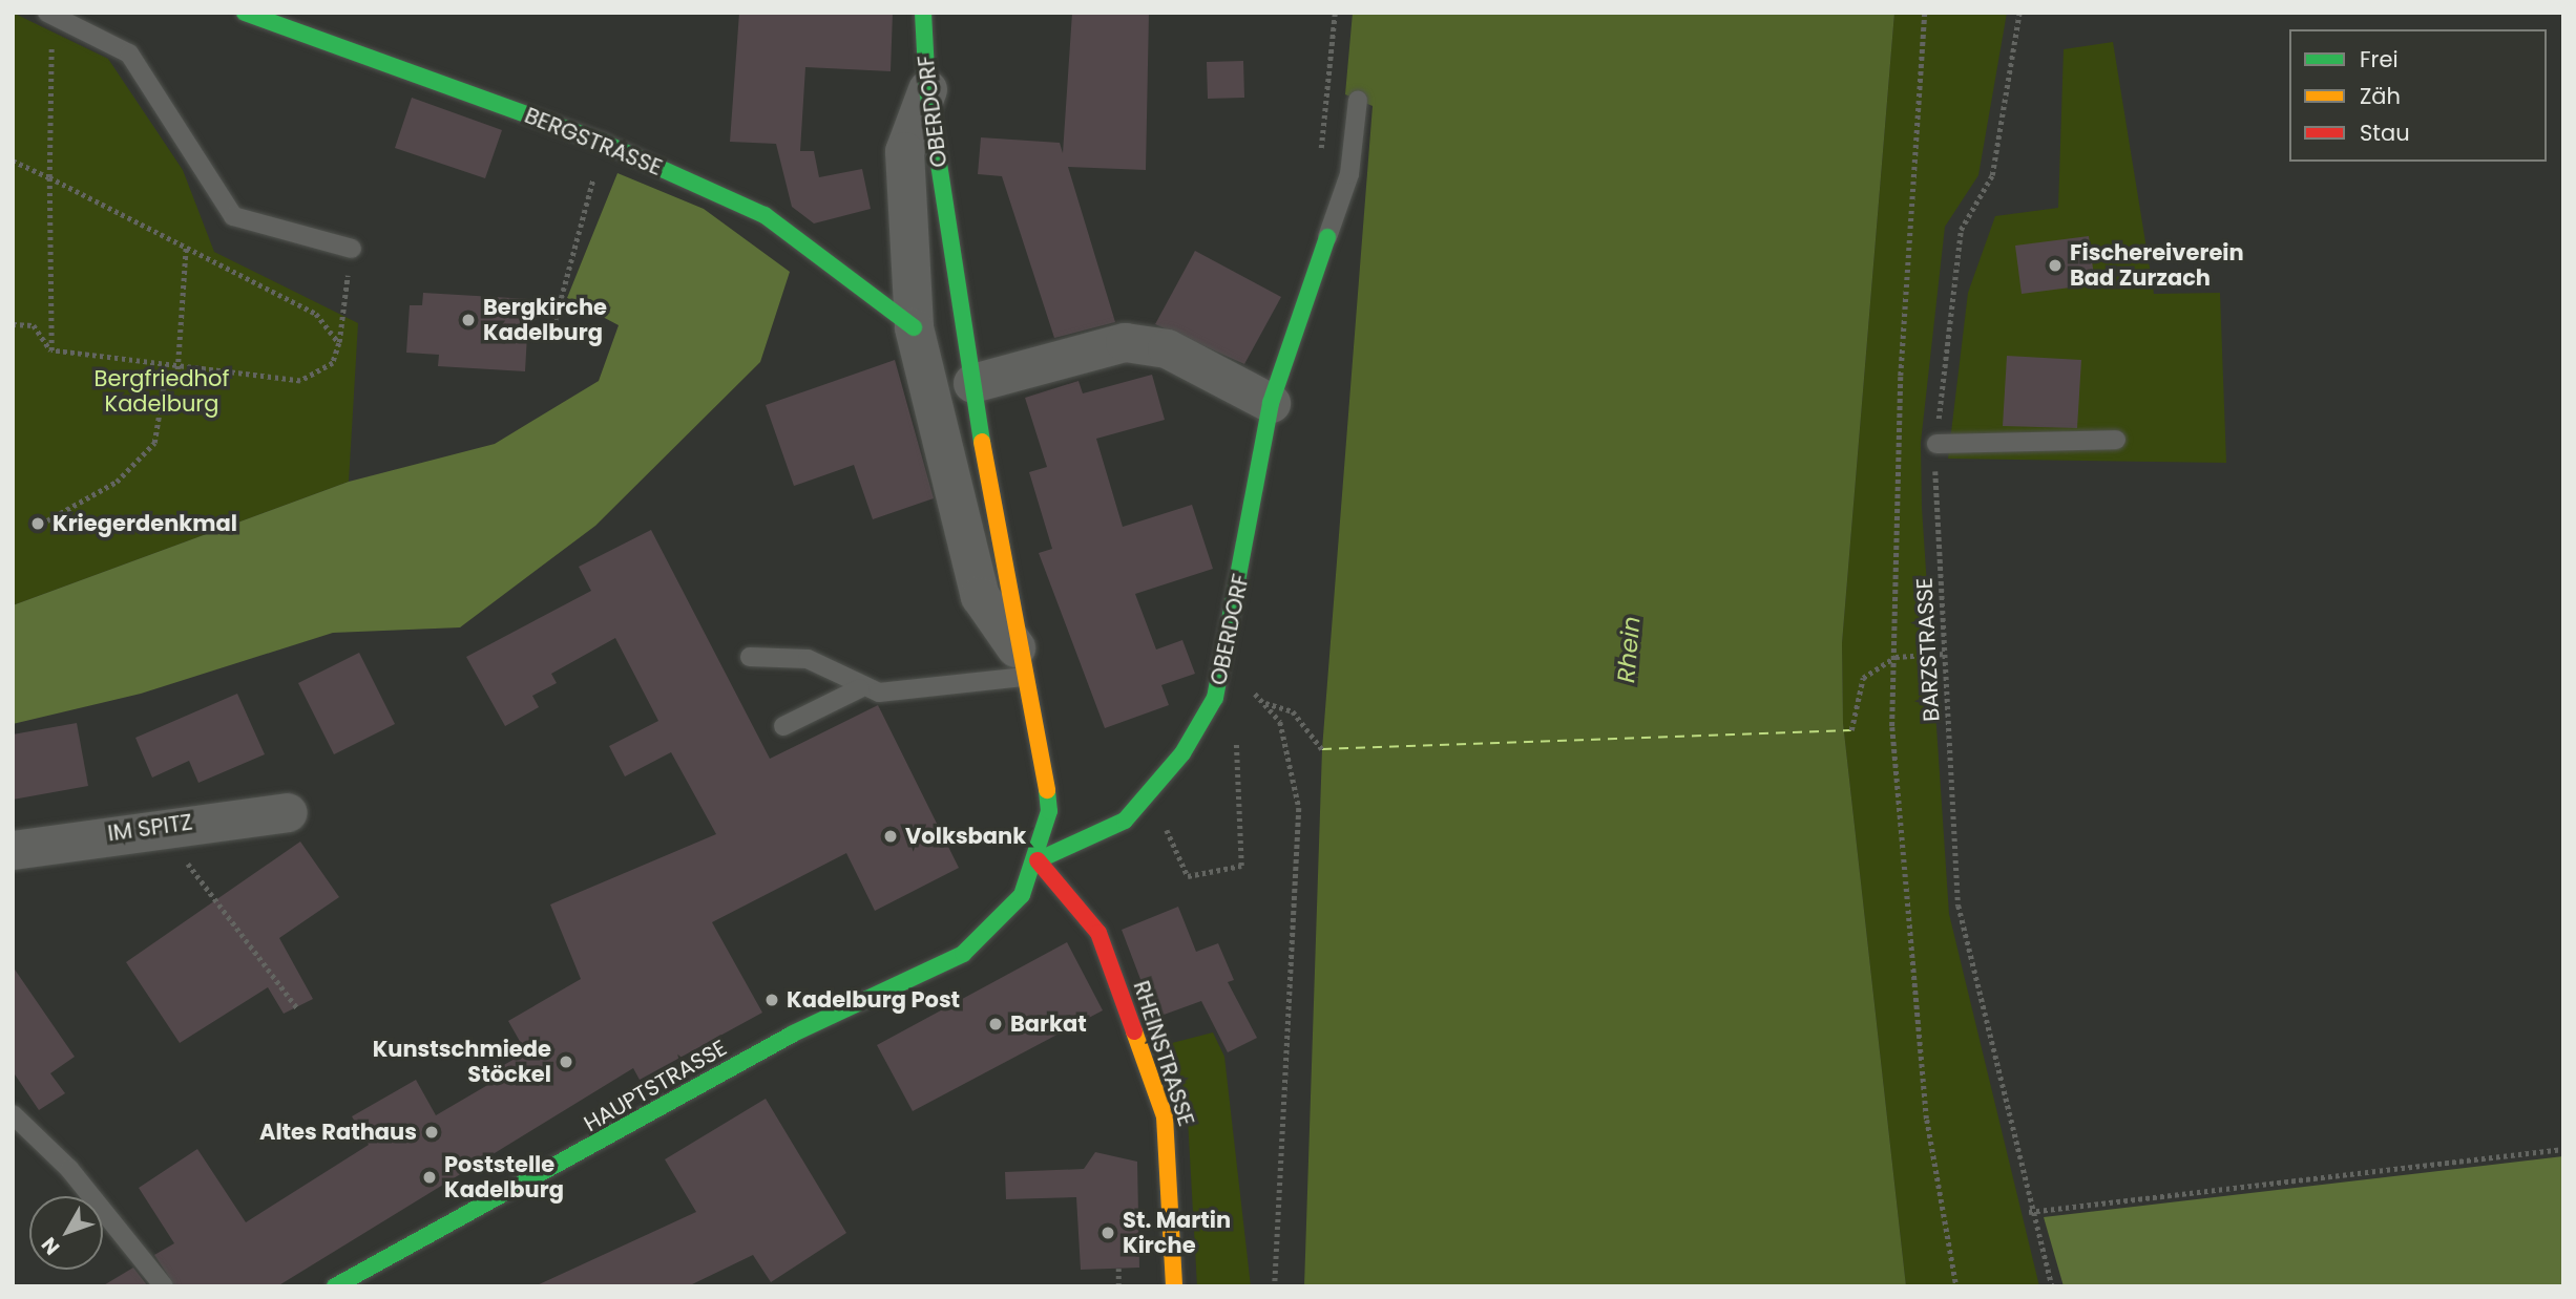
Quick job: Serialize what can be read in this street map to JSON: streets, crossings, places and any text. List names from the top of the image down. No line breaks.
{"streets":{"street":["OBERDORF","BERGSTRASSE","IM SPITZ","RHEINSTRASSE","HAUPTSTRASSE"],"path":["BARZSTRASSE"]},"crossings":[["OBERDORF","RHEINSTRASSE"],["OBERDORF","HAUPTSTRASSE"]],"water":["Rhein"],"parks":["Bergfriedhof Kadelburg"],"places":["Fischereiverein Bad Zurzach","Bergkirche Kadelburg","Kriegerdenkmal","Volksbank","Kadelburg Post","Barkat","Kunstschmiede Stöckel","Altes Rathaus","Poststelle Kadelburg","St. Martin Kirche"],"legend":["Frei","Zäh","Stau"],"north":"bottom left"}
